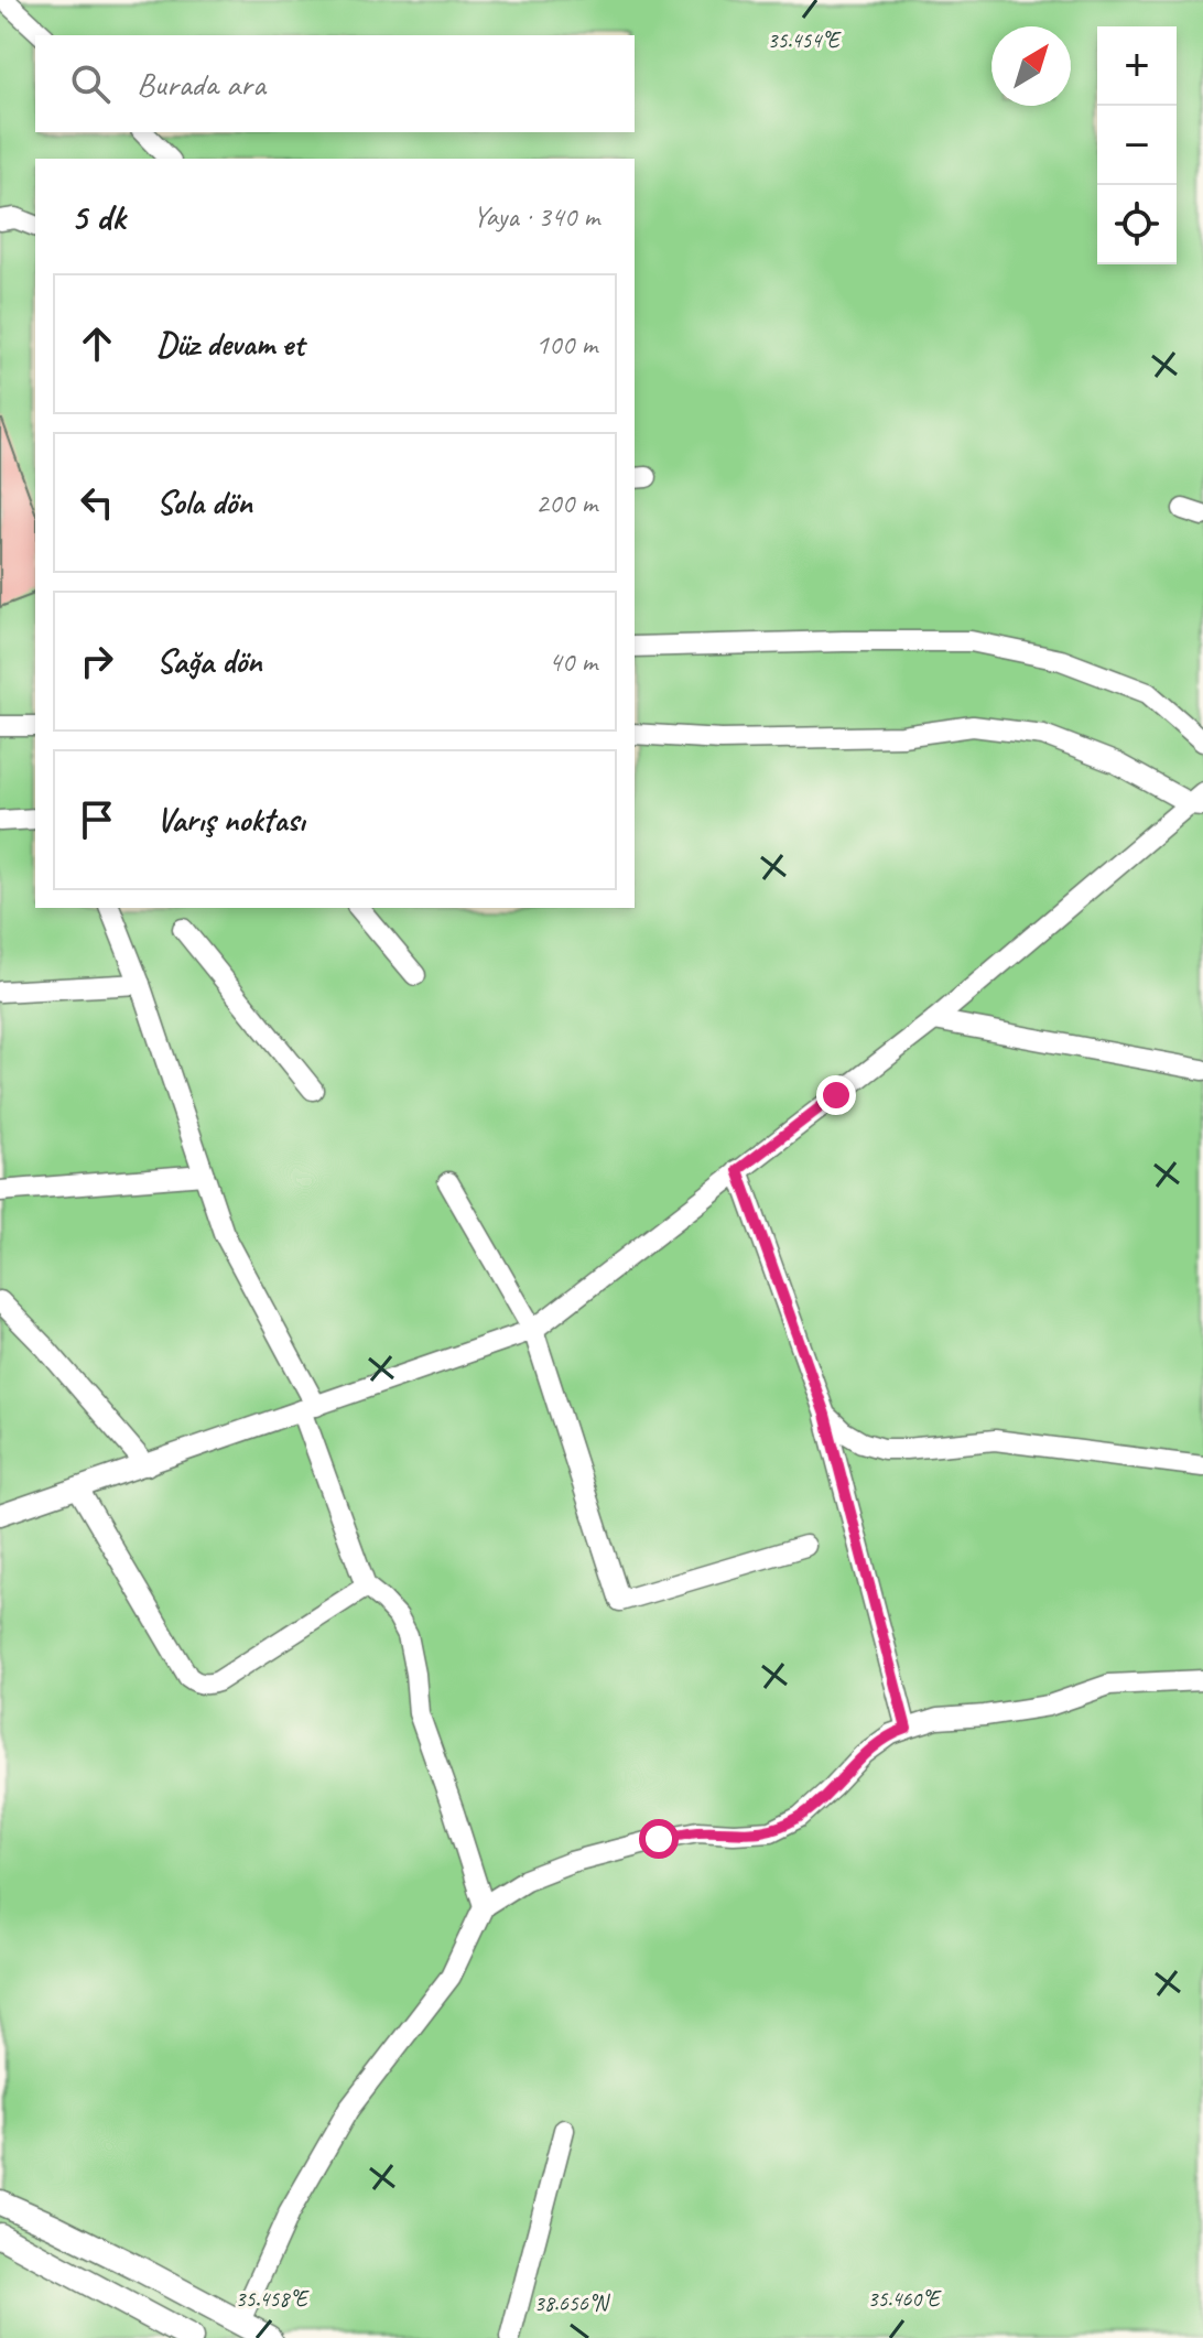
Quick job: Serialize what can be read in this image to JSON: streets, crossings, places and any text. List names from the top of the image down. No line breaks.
{"north":"top right","page":{"map_buttons":["+","−"],"search":"Burada ara","heading":["5 dk","Yaya · 340 m"],"list":[["Düz devam et","100 m"],["Sola dön","200 m"],["Sağa dön","40 m"],"Varış noktası"]},"coordinates":["35.454°E","35.458°E","35.460°E","38.656°N"]}
